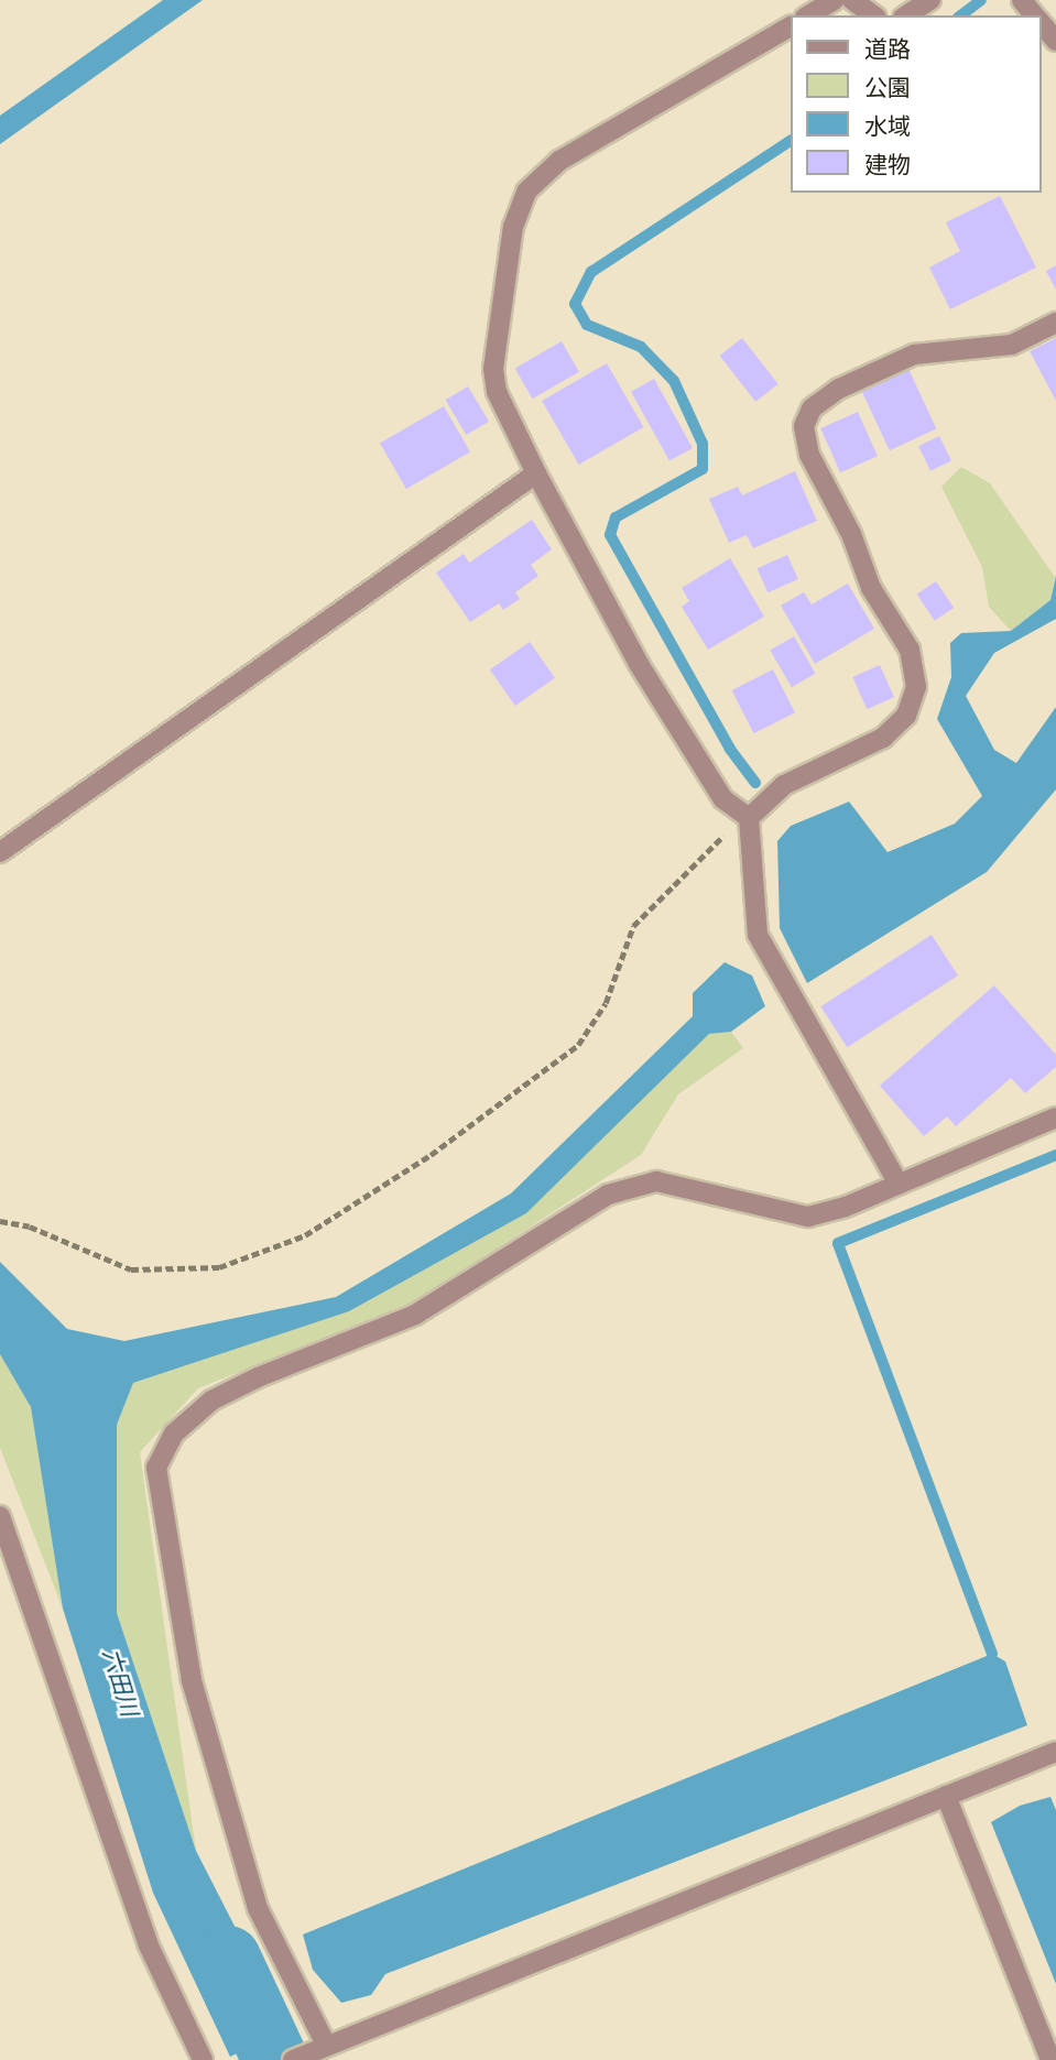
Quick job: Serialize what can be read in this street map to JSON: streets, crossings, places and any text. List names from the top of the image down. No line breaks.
{"water":["六田川"],"legend":["道路","公園","水域","建物"]}
